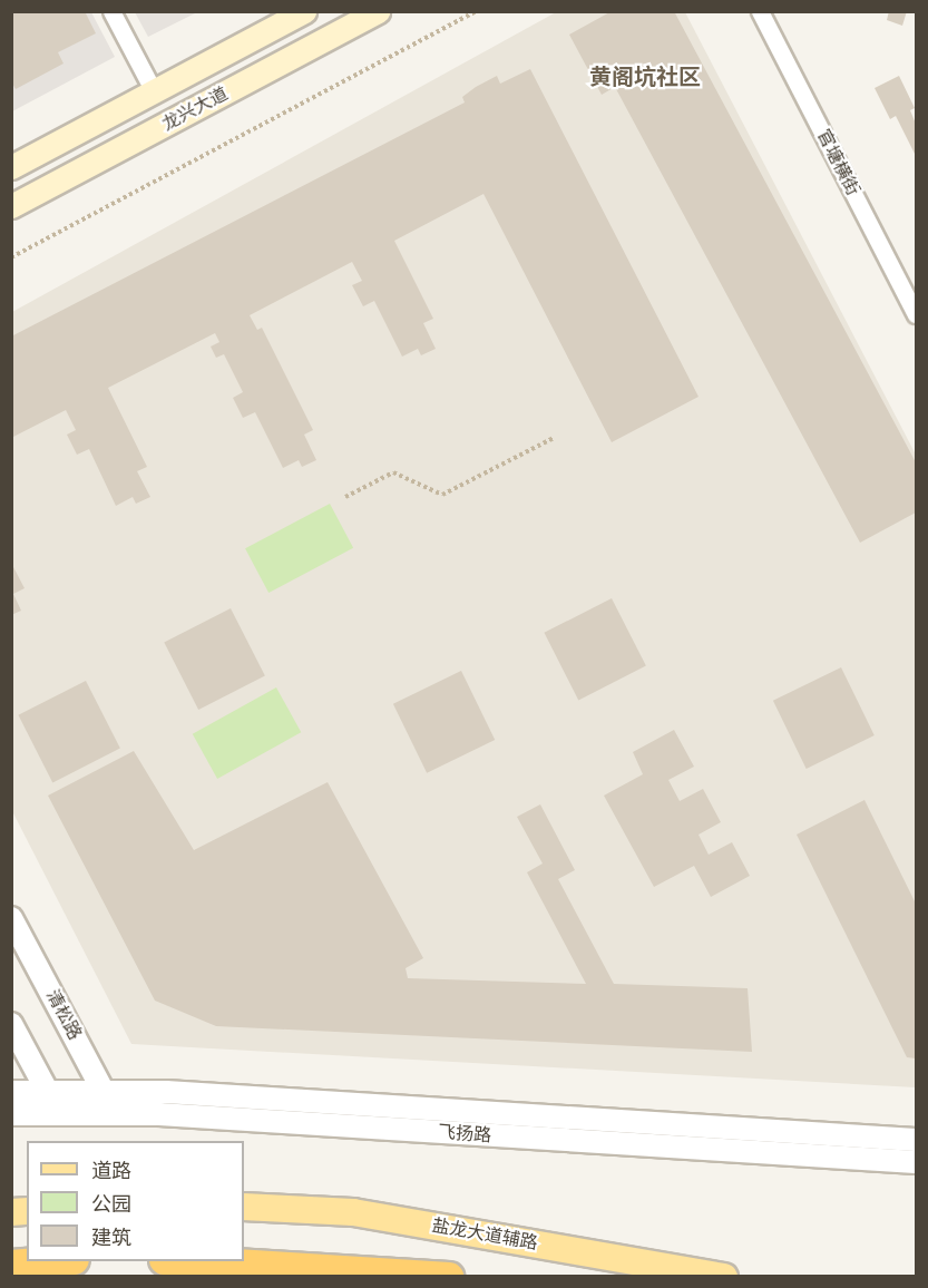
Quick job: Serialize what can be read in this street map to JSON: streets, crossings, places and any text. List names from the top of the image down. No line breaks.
{"streets":{"main road":["龙兴大道","盐龙大道辅路"],"street":["官塘横街","清松路","飞扬路"]},"crossings":[["清松路","飞扬路"]],"districts":["黄阁坑社区"],"legend":["道路","公园","建筑"]}
